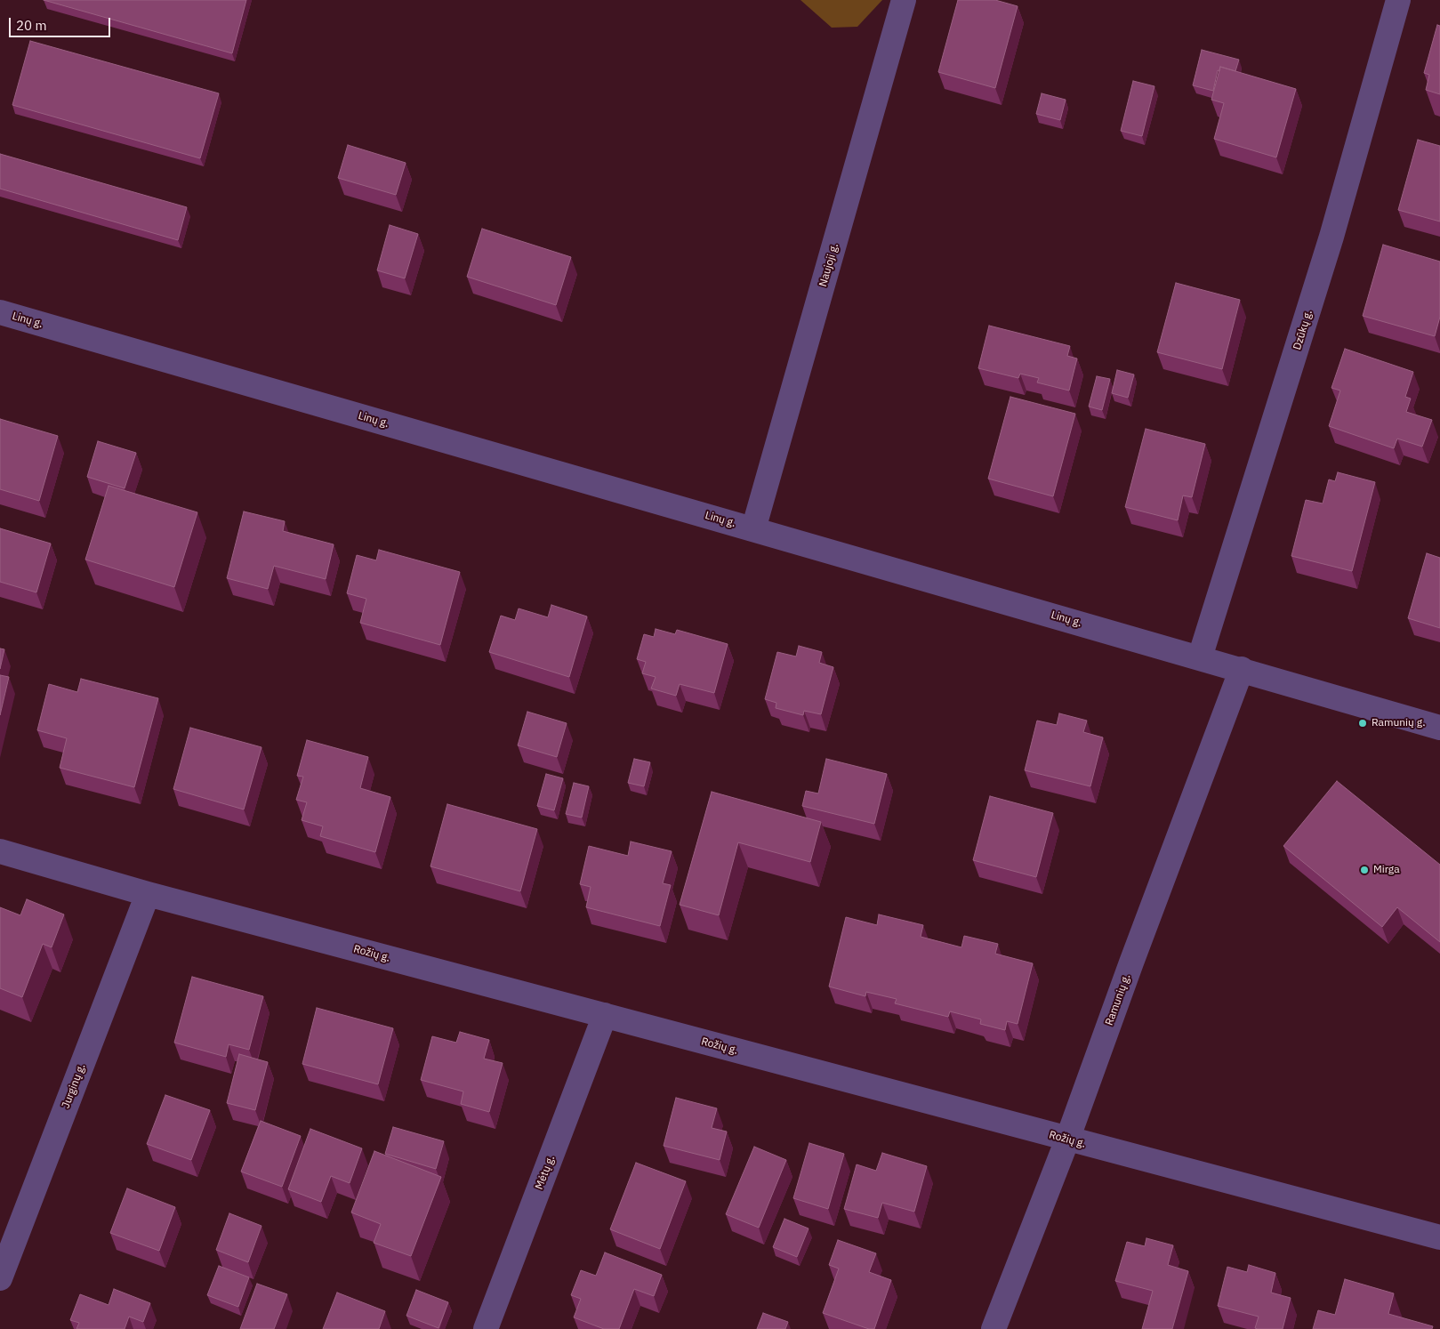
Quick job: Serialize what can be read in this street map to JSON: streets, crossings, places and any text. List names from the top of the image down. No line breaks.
{"streets":{"street":["Naujoji g.","Linų g.","Dzūkų g.","Rožių g.","Ramunių g.","Jurginų g.","Mėtų g."]},"crossings":[["Naujoji g.","Linų g."],["Linų g.","Dzūkų g."],["Linų g.","Ramunių g."],["Rožių g.","Ramunių g."],["Rožių g.","Jurginų g."],["Rožių g.","Mėtų g."]],"places":["Ramunių g.","Mirga"],"scale_bar":"20 m"}
